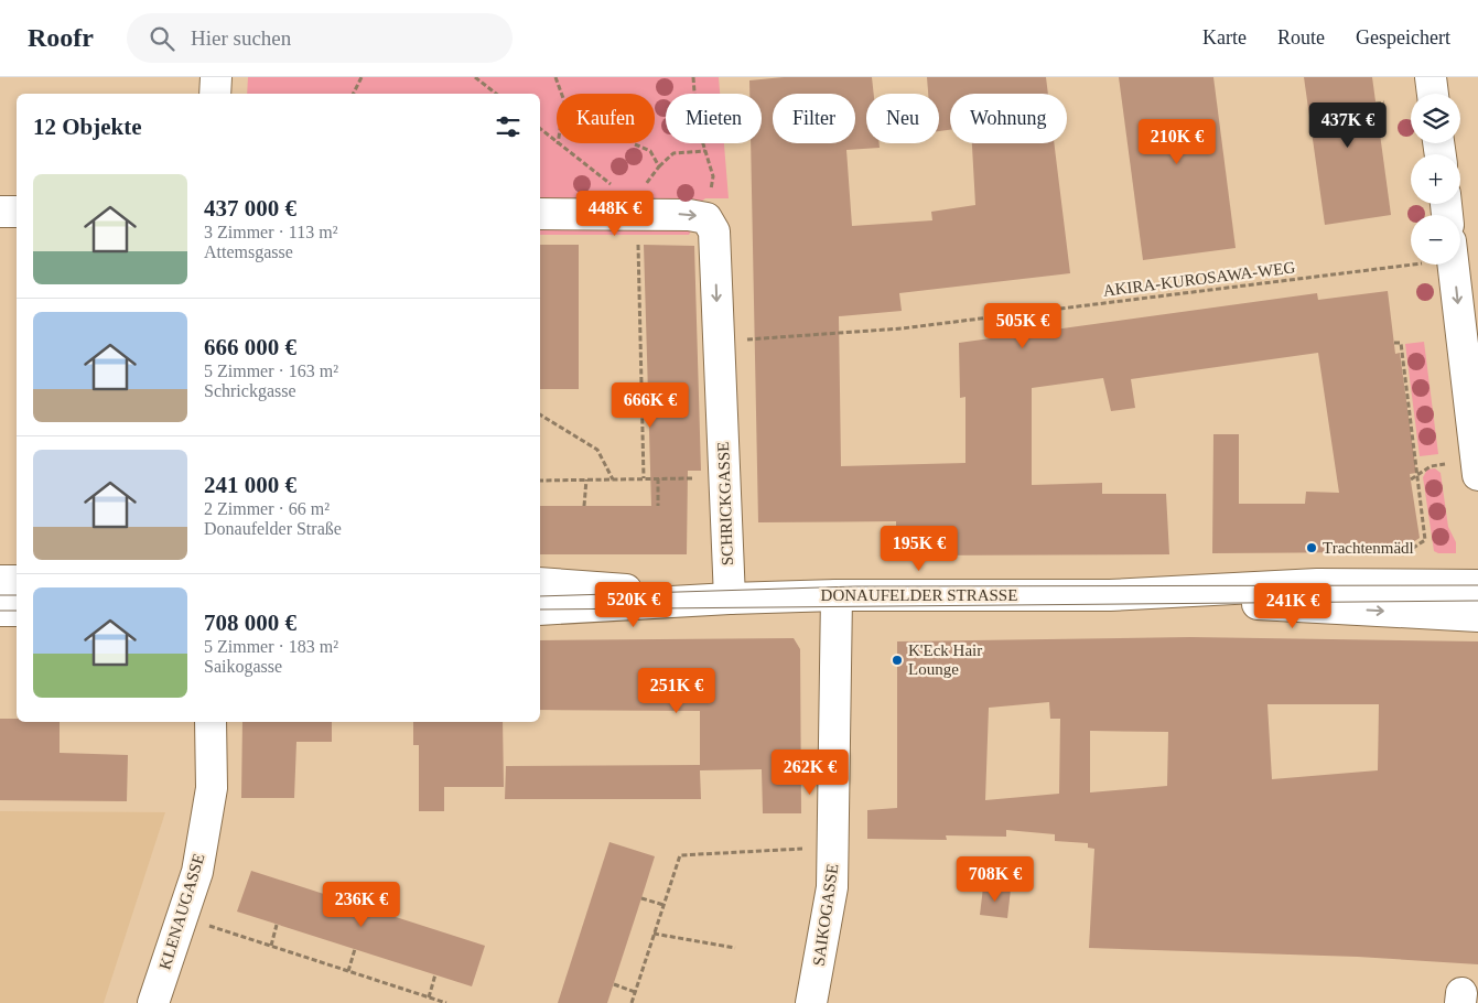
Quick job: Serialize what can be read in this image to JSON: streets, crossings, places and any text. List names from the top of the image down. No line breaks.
{"streets":{"street":["SCHRICKGASSE","DONAUFELDER STRASSE","KLENAUGASSE","SAIKOGASSE"],"path":["AKIRA-KUROSAWA-WEG"]},"crossings":[["AKIRA-KUROSAWA-WEG","SCHRICKGASSE"],["SCHRICKGASSE","DONAUFELDER STRASSE"],["DONAUFELDER STRASSE","SAIKOGASSE"]],"places":["Trachtenmädl","K'Eck Hair Lounge"],"page":{"header":"Roofr","search":"Hier suchen","nav":["Karte","Route","Gespeichert"],"map_buttons":["+","−"],"chip":["Kaufen","Mieten","Filter","Neu","Wohnung"],"heading":"12 Objekte","price":["437K €","210K €","448K €","505K €","666K €","195K €","520K €","241K €","251K €","262K €","708K €","236K €"],"list":[{"name":"437 000 €","note":"3 Zimmer · 113 m² · Attemsgasse"},{"name":"666 000 €","note":"5 Zimmer · 163 m² · Schrickgasse"},{"name":"241 000 €","note":"2 Zimmer · 66 m² · Donaufelder Straße"},{"name":"708 000 €","note":"5 Zimmer · 183 m² · Saikogasse"}]}}
